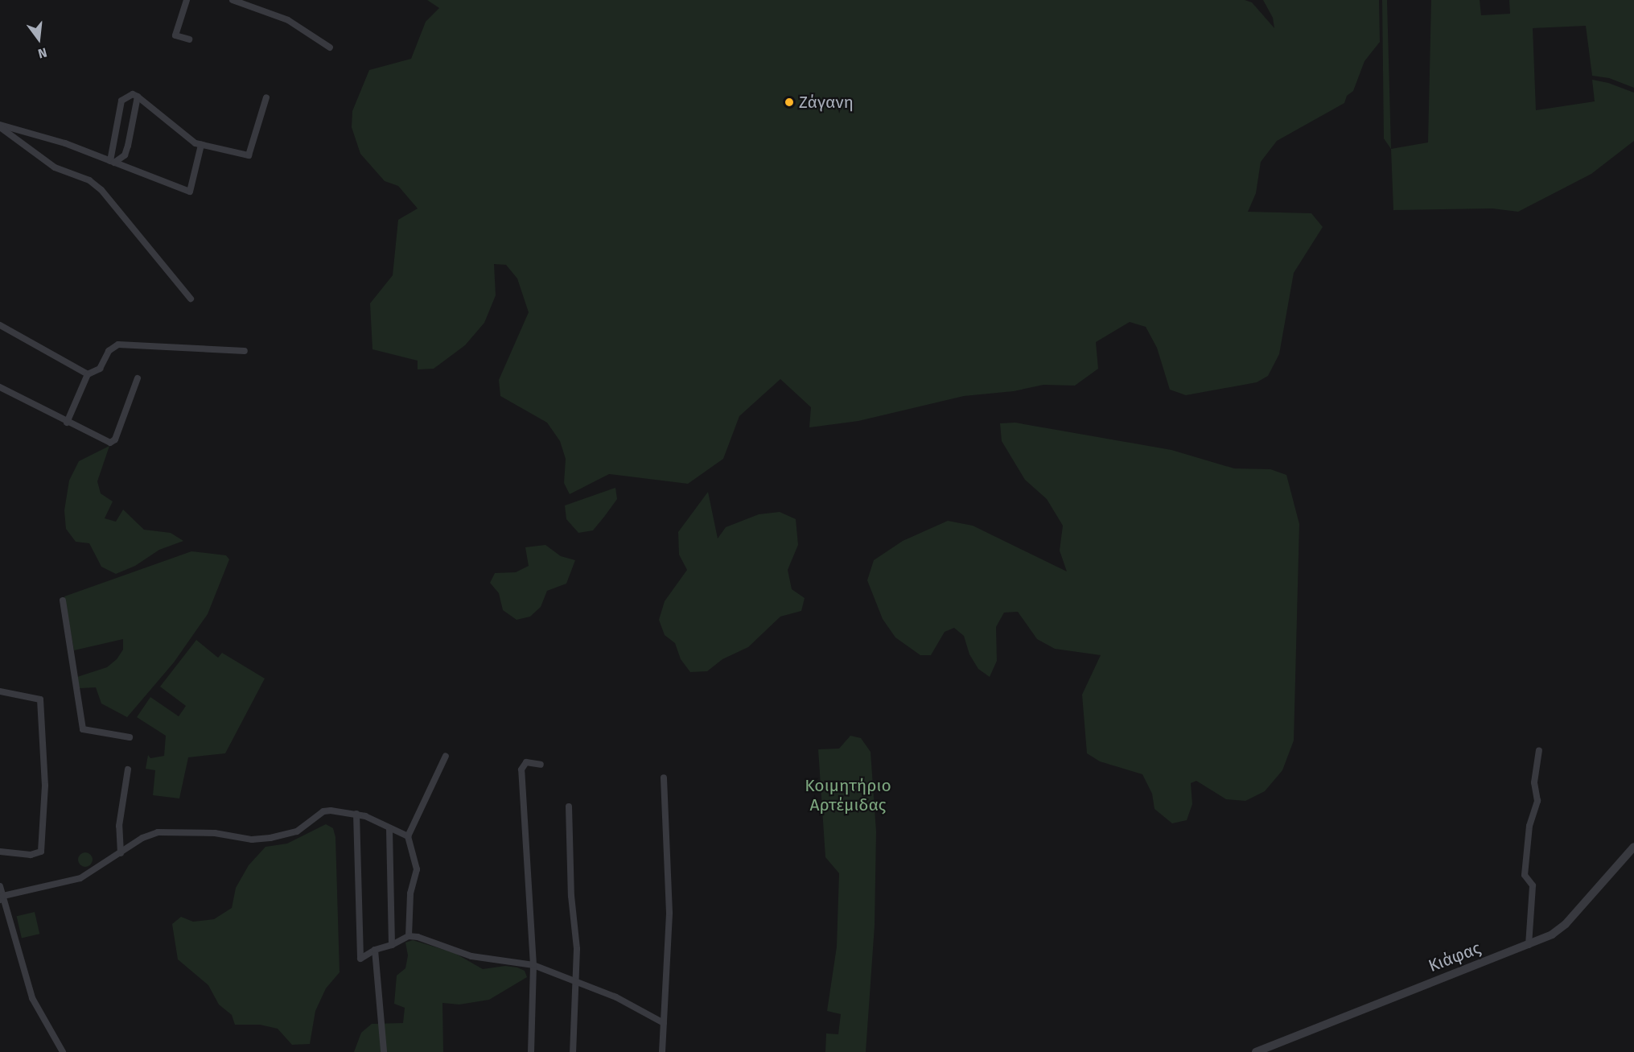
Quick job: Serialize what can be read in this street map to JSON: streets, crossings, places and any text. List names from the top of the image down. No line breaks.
{"streets":{"street":["Κιάφας"]},"parks":["Κοιμητήριο Αρτέμιδας"],"places":["Ζάγανη"],"north":"bottom"}
